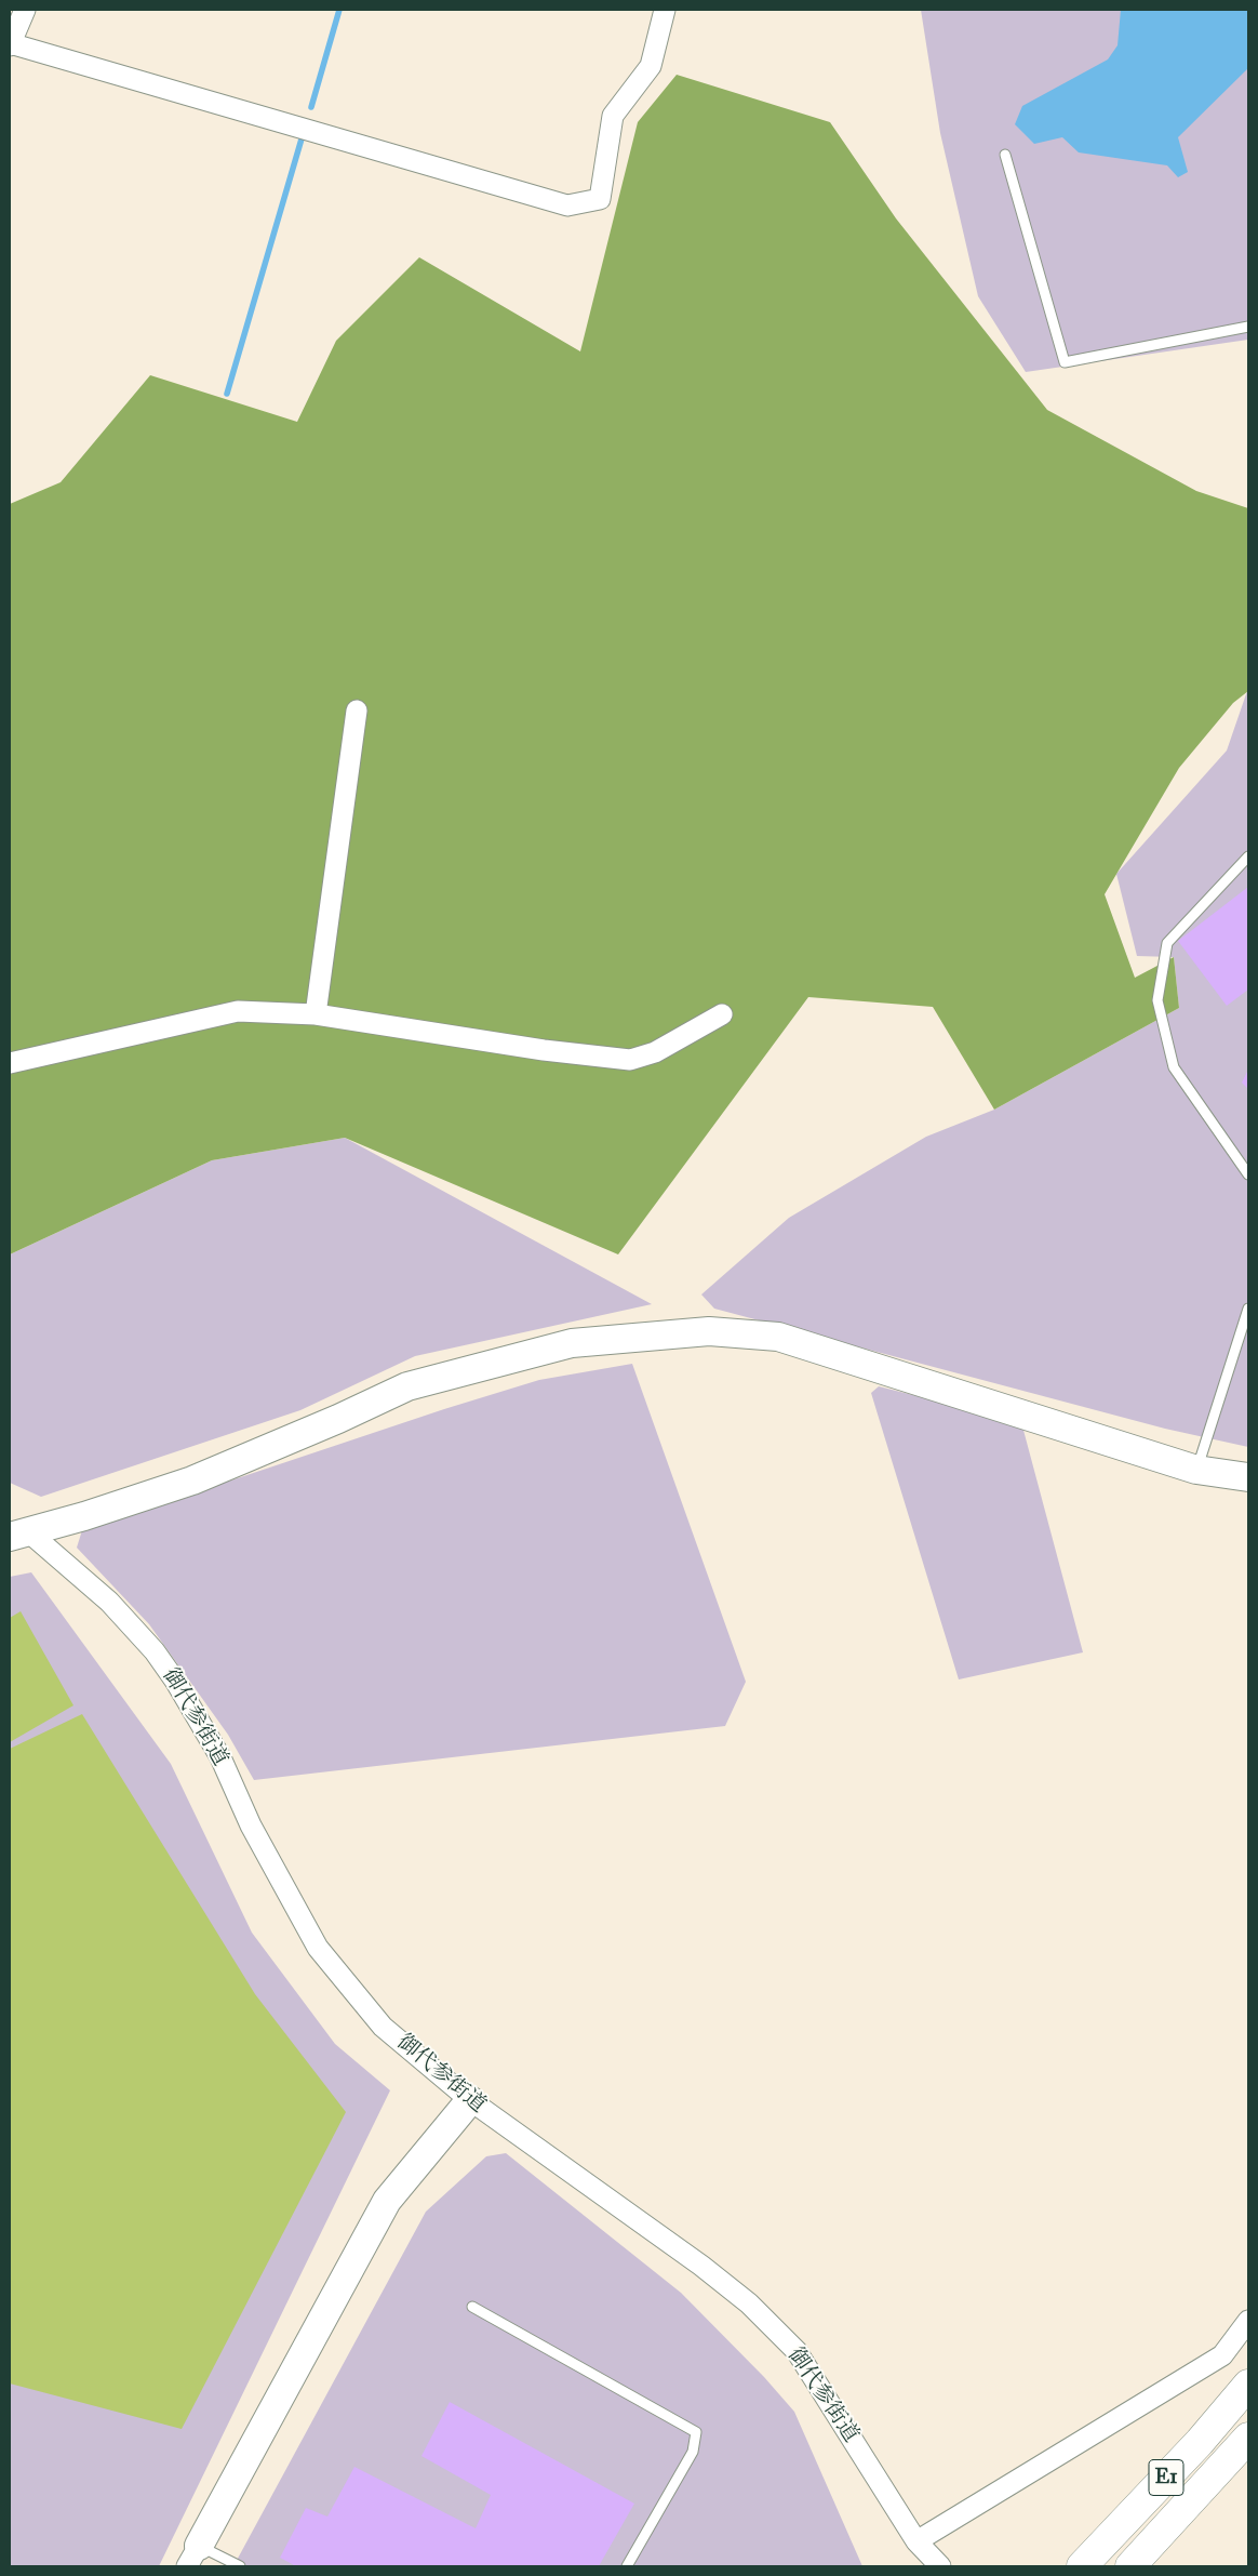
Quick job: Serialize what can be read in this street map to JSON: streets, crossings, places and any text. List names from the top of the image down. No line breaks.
{"streets":{"highway":["E1"],"street":["御代参街道"]}}
